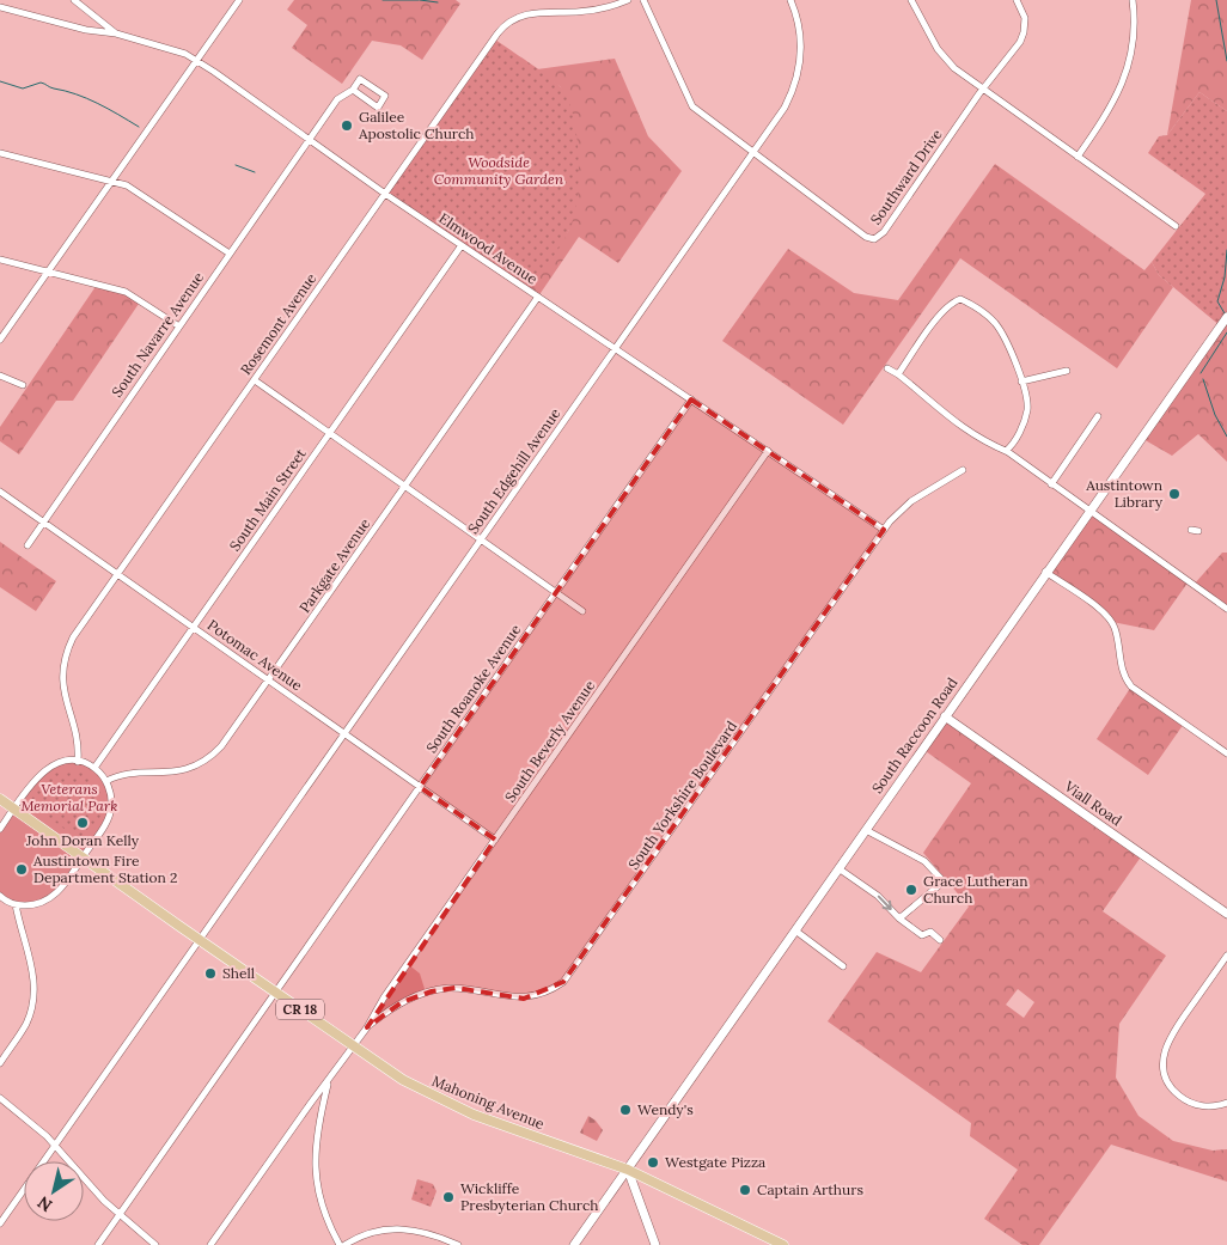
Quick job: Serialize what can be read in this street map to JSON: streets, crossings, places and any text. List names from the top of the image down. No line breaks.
{"streets":{"main road":["CR 18","Mahoning Avenue"],"street":["Southward Drive","Elmwood Avenue","Rosemont Avenue","South Navarre Avenue","South Edgehill Avenue","South Main Street","Parkgate Avenue","Potomac Avenue","South Roanoke Avenue","South Raccoon Road","South Beverly Avenue","South Yorkshire Boulevard","Viall Road"]},"crossings":[["Southward Drive","South Edgehill Avenue"],["Elmwood Avenue","Rosemont Avenue"],["Elmwood Avenue","South Navarre Avenue"],["Elmwood Avenue","South Edgehill Avenue"],["Elmwood Avenue","South Main Street"],["Elmwood Avenue","Parkgate Avenue"],["Elmwood Avenue","South Roanoke Avenue"],["Elmwood Avenue","South Beverly Avenue"],["Elmwood Avenue","South Yorkshire Boulevard"],["Rosemont Avenue","South Main Street"],["Rosemont Avenue","Parkgate Avenue"],["Rosemont Avenue","Potomac Avenue"],["Rosemont Avenue","Mahoning Avenue"],["South Navarre Avenue","Potomac Avenue"],["South Edgehill Avenue","Potomac Avenue"],["South Edgehill Avenue","Mahoning Avenue"],["South Main Street","Parkgate Avenue"],["South Main Street","Potomac Avenue"],["South Main Street","Mahoning Avenue"],["Parkgate Avenue","Potomac Avenue"],["Parkgate Avenue","Mahoning Avenue"],["Potomac Avenue","South Roanoke Avenue"],["Potomac Avenue","South Beverly Avenue"],["South Roanoke Avenue","Mahoning Avenue"],["South Raccoon Road","Viall Road"],["South Raccoon Road","Mahoning Avenue"],["South Beverly Avenue","South Yorkshire Boulevard"],["South Beverly Avenue","Mahoning Avenue"]],"parks":["Woodside Community Garden","Veterans Memorial Park"],"places":["Galilee Apostolic Church","Austintown Library","John Doran Kelly","Austintown Fire Department Station 2","Grace Lutheran Church","Shell","Wendy's","Westgate Pizza","Captain Arthurs","Wickliffe Presbyterian Church"],"north":"bottom left"}
